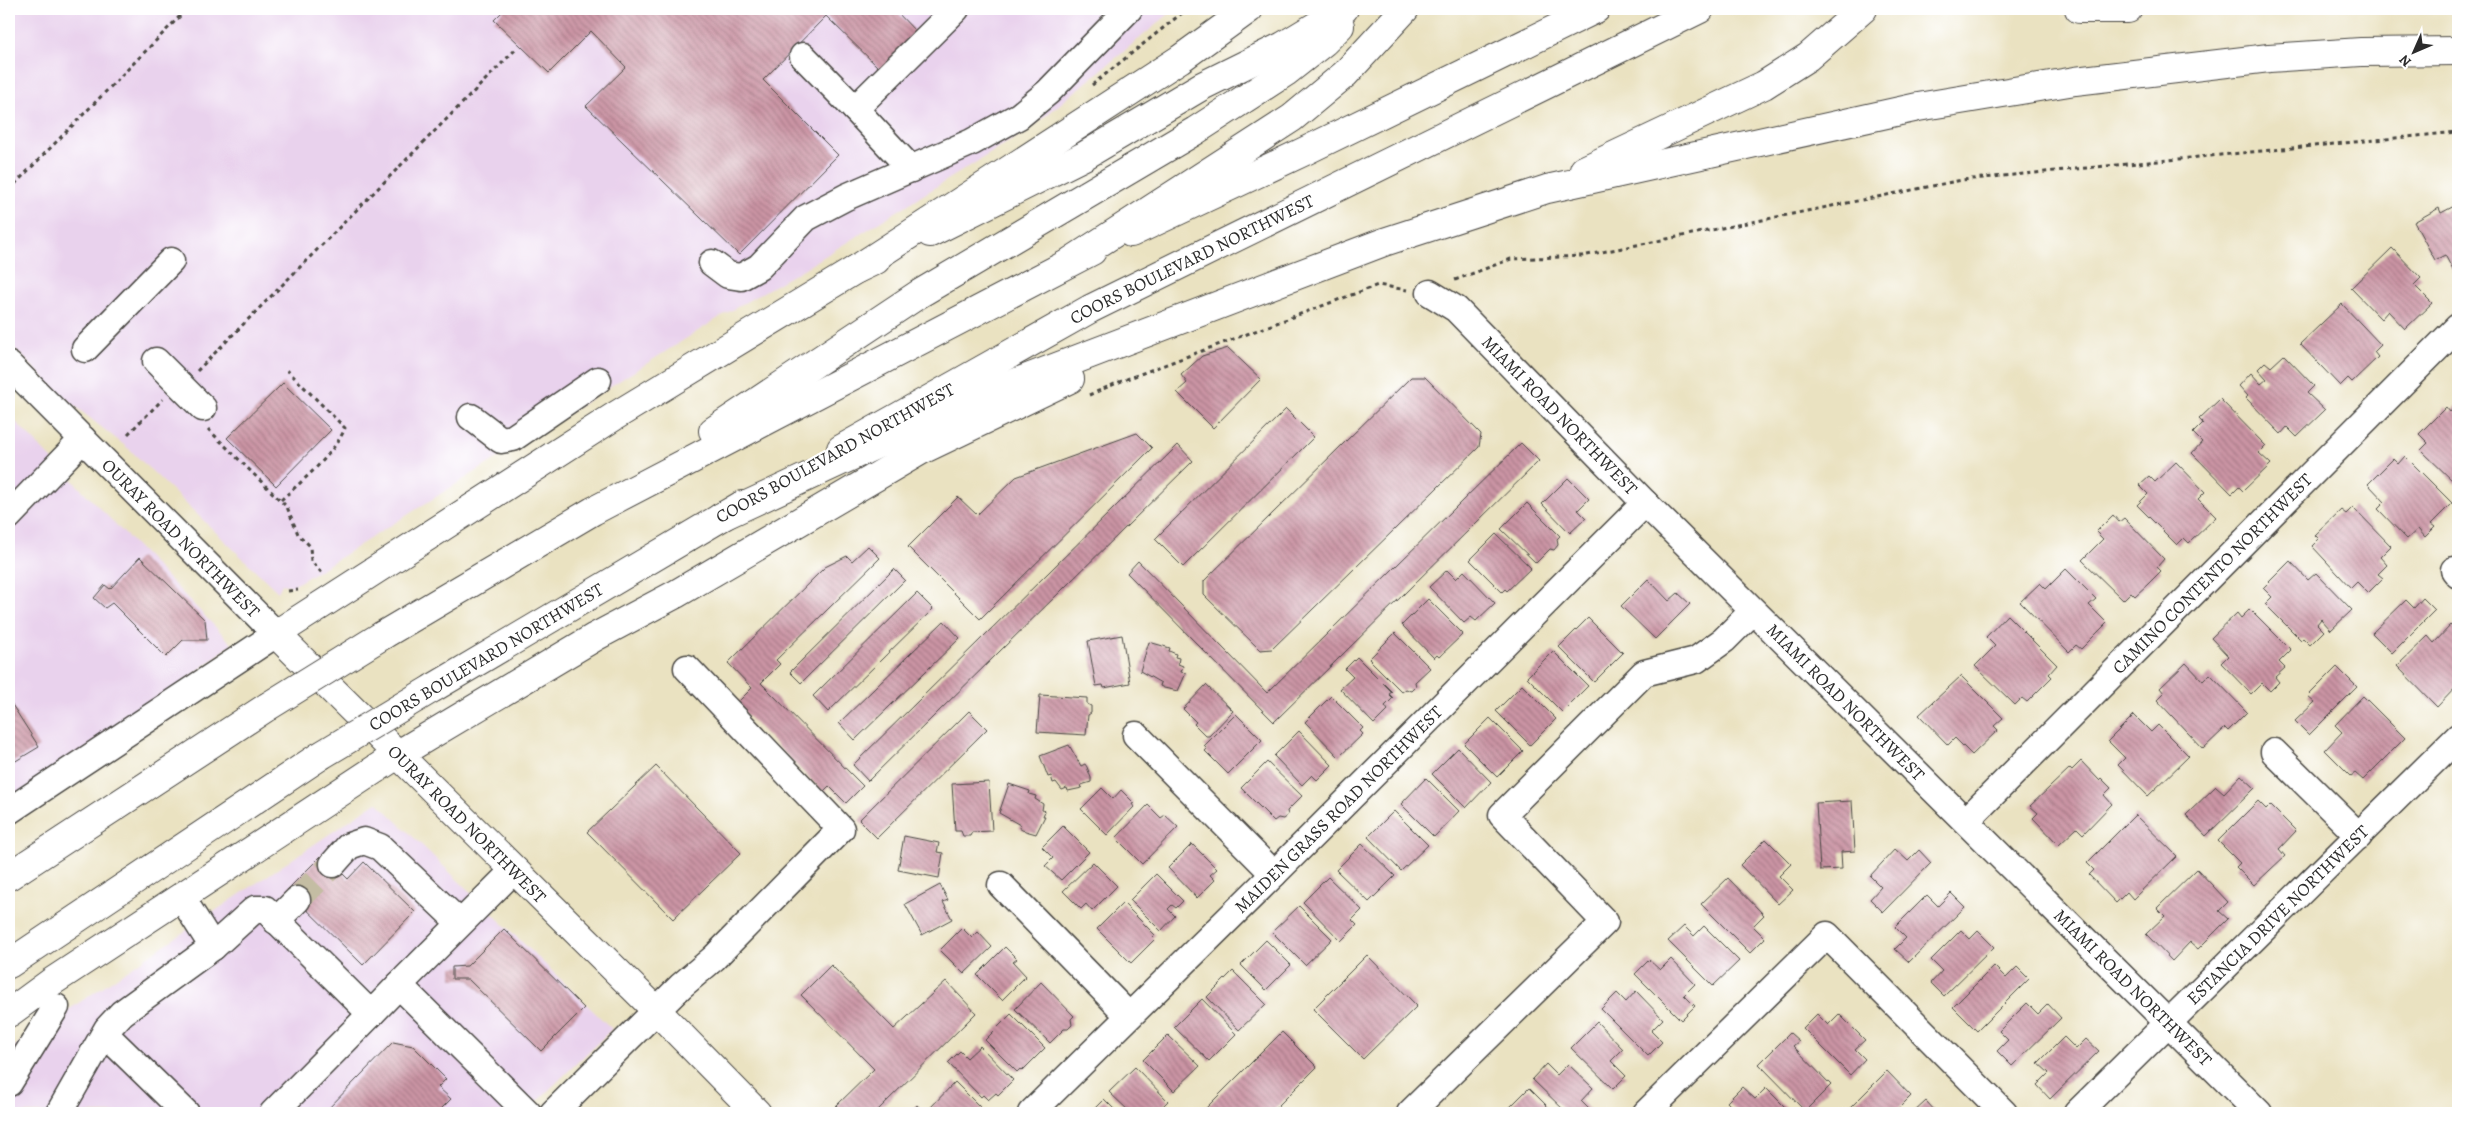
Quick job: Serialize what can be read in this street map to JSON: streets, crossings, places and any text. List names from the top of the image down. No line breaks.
{"streets":{"main road":["COORS BOULEVARD NORTHWEST","OURAY ROAD NORTHWEST"],"street":["MIAMI ROAD NORTHWEST","CAMINO CONTENTO NORTHWEST","MAIDEN GRASS ROAD NORTHWEST","ESTANCIA DRIVE NORTHWEST"]},"crossings":[["MIAMI ROAD NORTHWEST","CAMINO CONTENTO NORTHWEST"],["MIAMI ROAD NORTHWEST","MAIDEN GRASS ROAD NORTHWEST"],["MIAMI ROAD NORTHWEST","ESTANCIA DRIVE NORTHWEST"]],"north":"bottom left"}
